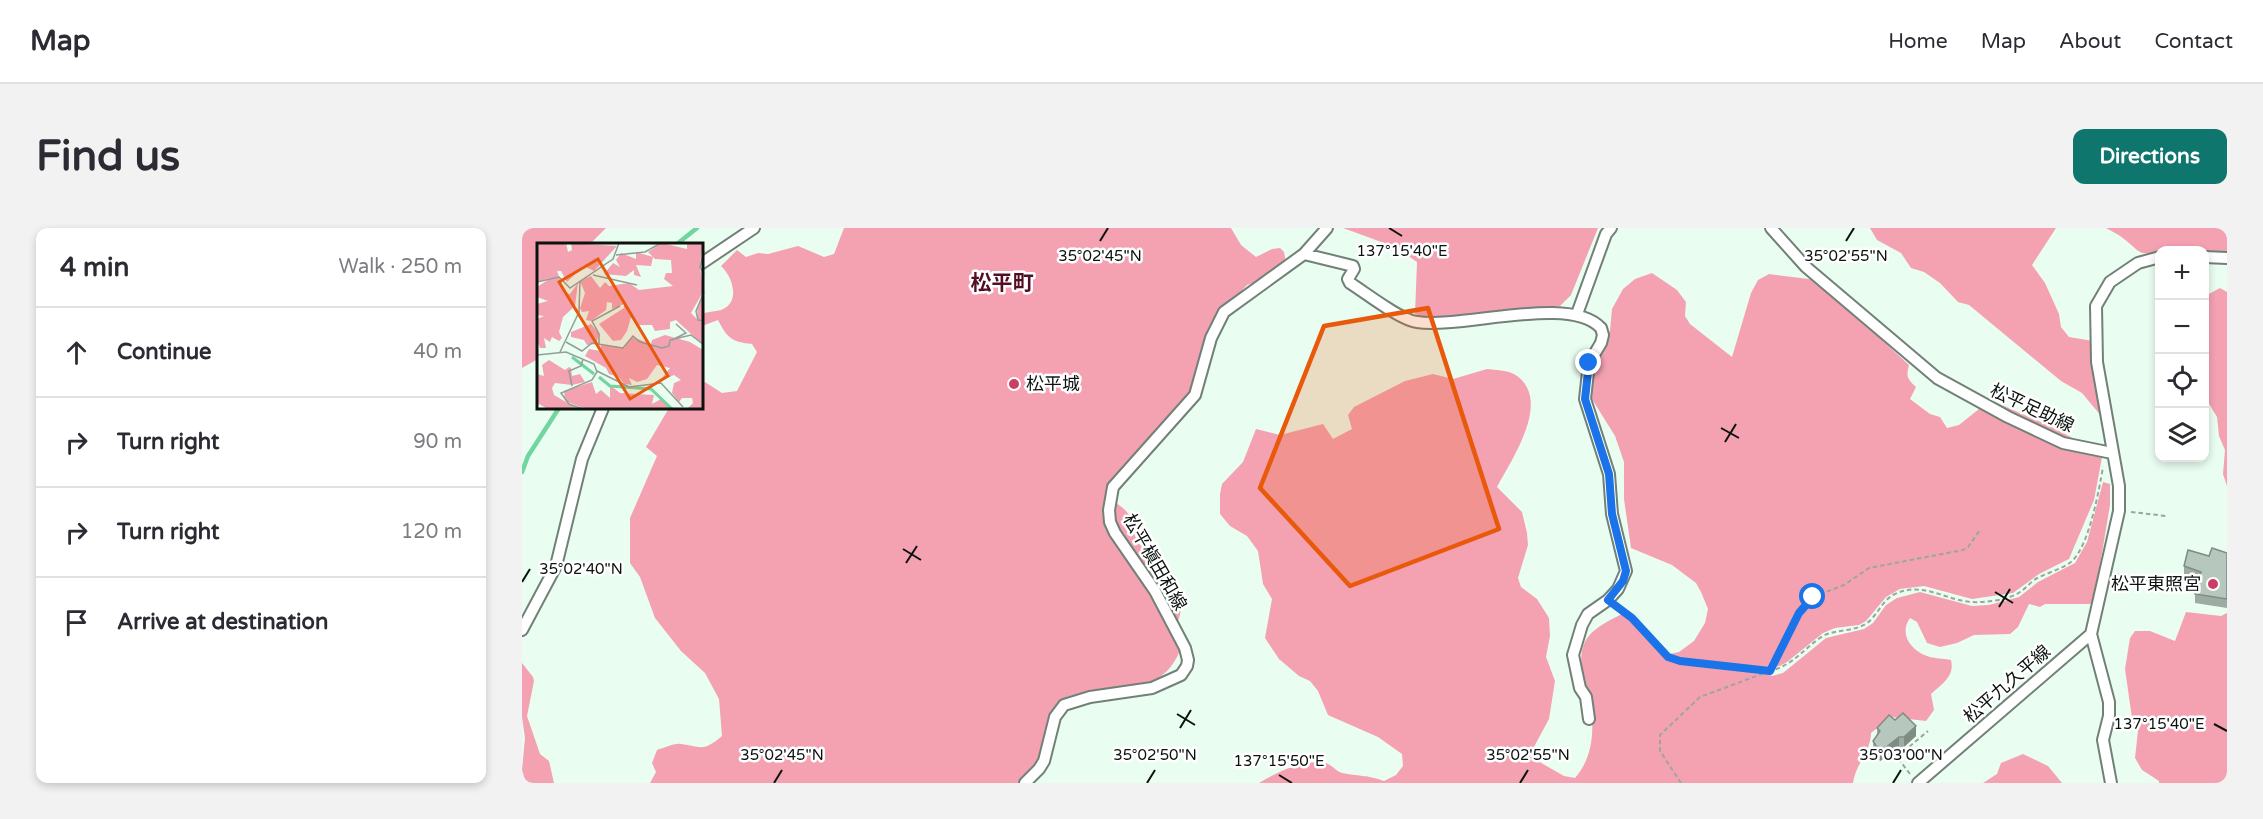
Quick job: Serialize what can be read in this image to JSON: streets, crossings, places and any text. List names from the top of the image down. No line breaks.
{"streets":{"street":["松平足助線","松平槇田和線","松平九久平線"]},"districts":["松平町"],"places":["松平城","松平東照宮"],"page":{"header":"Map","nav":["Home","Map","About","Contact"],"buttons":"Directions","title":"Find us","heading":["4 min","Walk · 250 m"],"map_buttons":["+","−"],"list":[["Continue","40 m"],["Turn right","90 m"],["Turn right","120 m"],"Arrive at destination"]},"coordinates":["137°15'40\"E","35°02'55\"N","35°02'45\"N","35°02'40\"N","35°02'50\"N","35°03'00\"N","137°15'50\"E"]}
